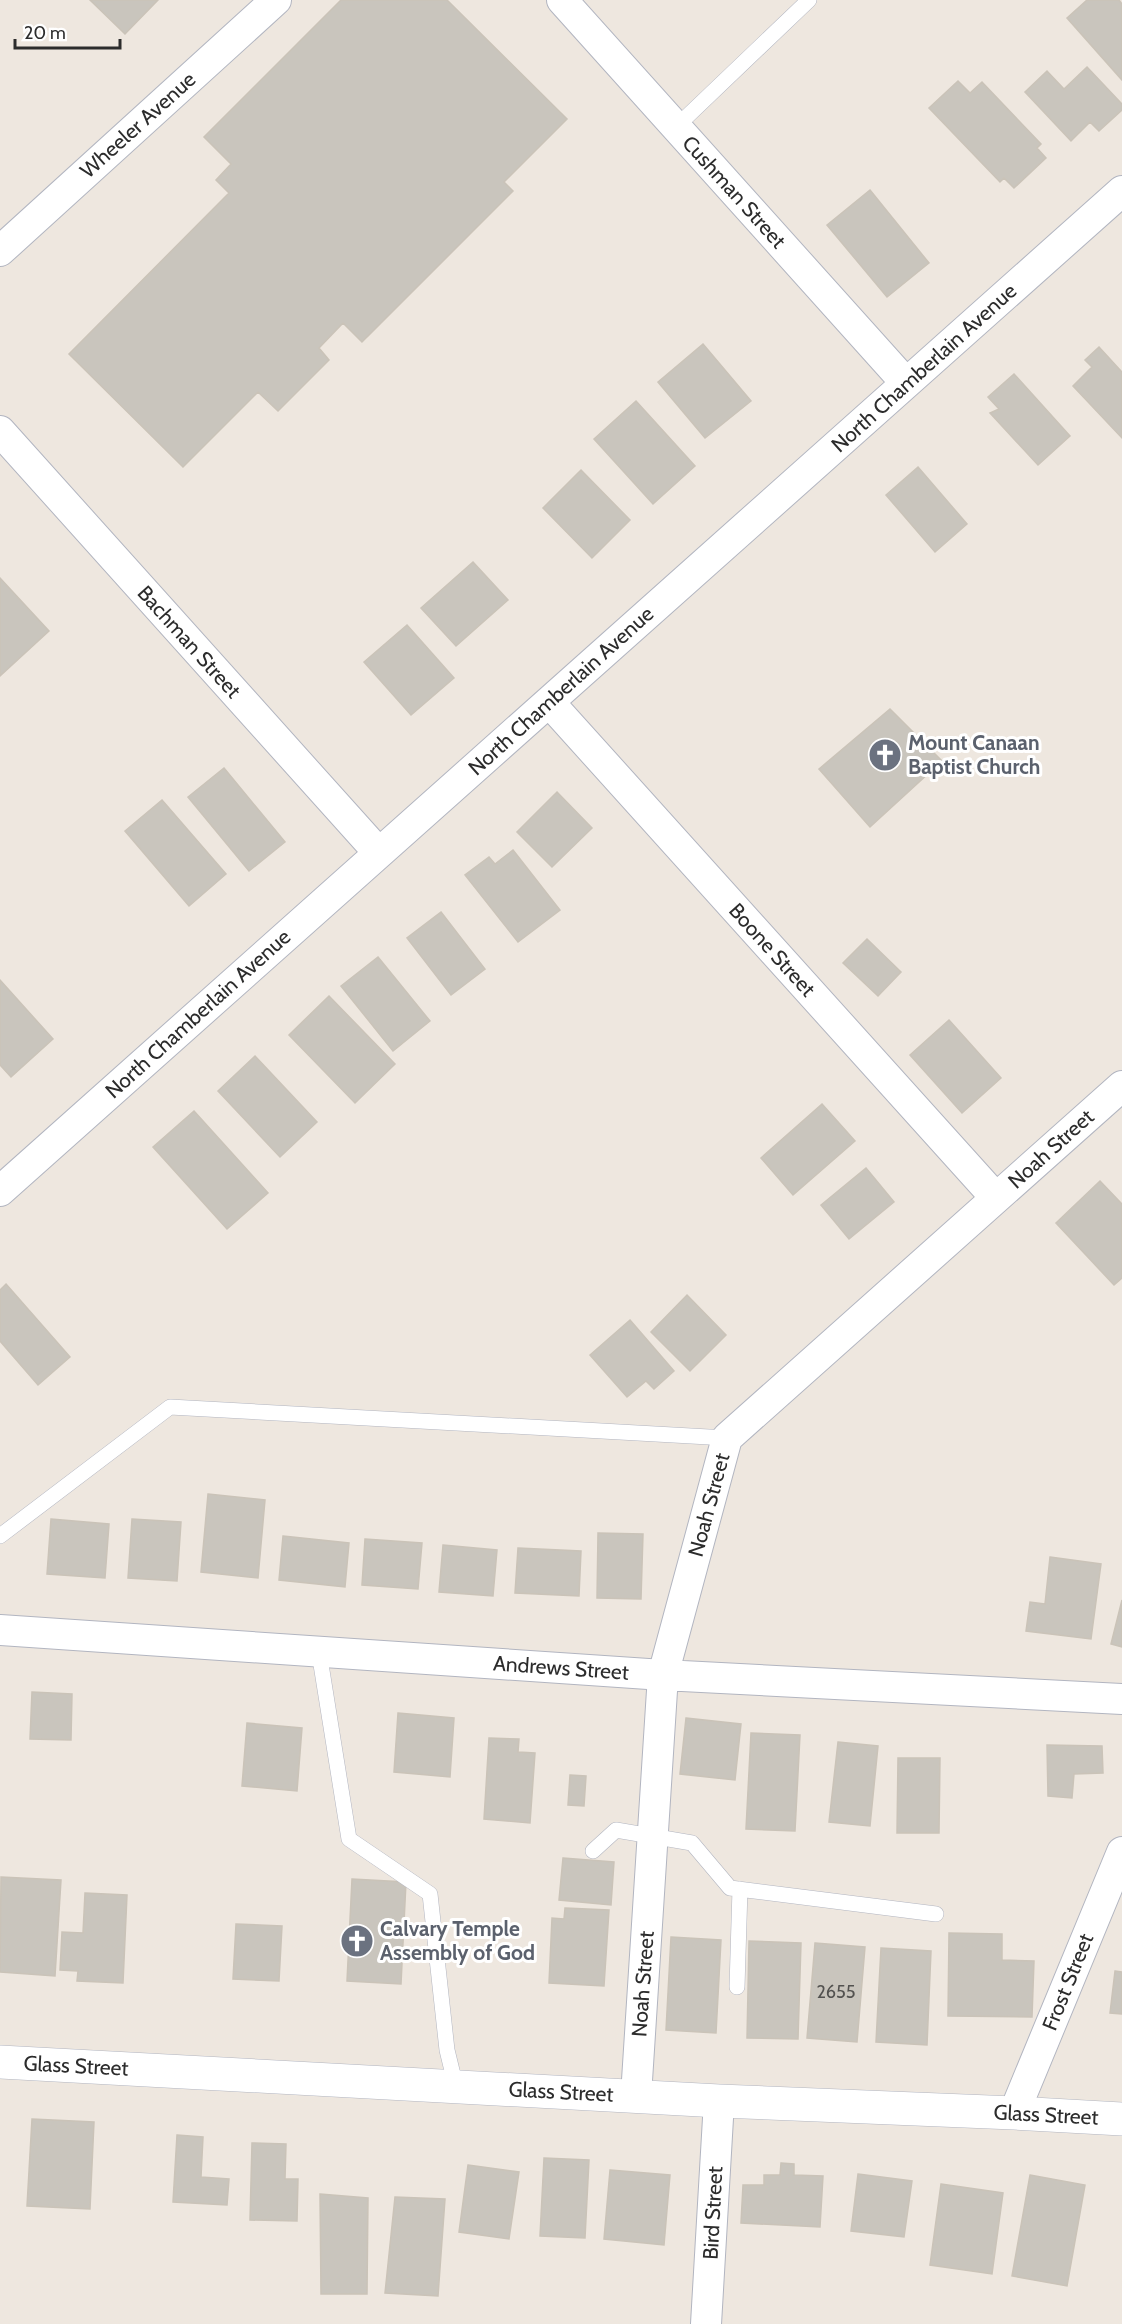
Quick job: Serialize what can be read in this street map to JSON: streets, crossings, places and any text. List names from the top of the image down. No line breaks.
{"streets":{"main road":["Glass Street"],"street":["Wheeler Avenue","Cushman Street","North Chamberlain Avenue","Bachman Street","Boone Street","Noah Street","Andrews Street","Frost Street","Bird Street"]},"crossings":[["Cushman Street","North Chamberlain Avenue"],["North Chamberlain Avenue","Bachman Street"],["North Chamberlain Avenue","Boone Street"],["Boone Street","Noah Street"],["Noah Street","Andrews Street"],["Noah Street","Glass Street"],["Frost Street","Glass Street"],["Glass Street","Bird Street"]],"places":{"church":["Mount Canaan Baptist Church","Calvary Temple Assembly of God"]},"house_numbers":["2655"],"scale_bar":"20 m"}
